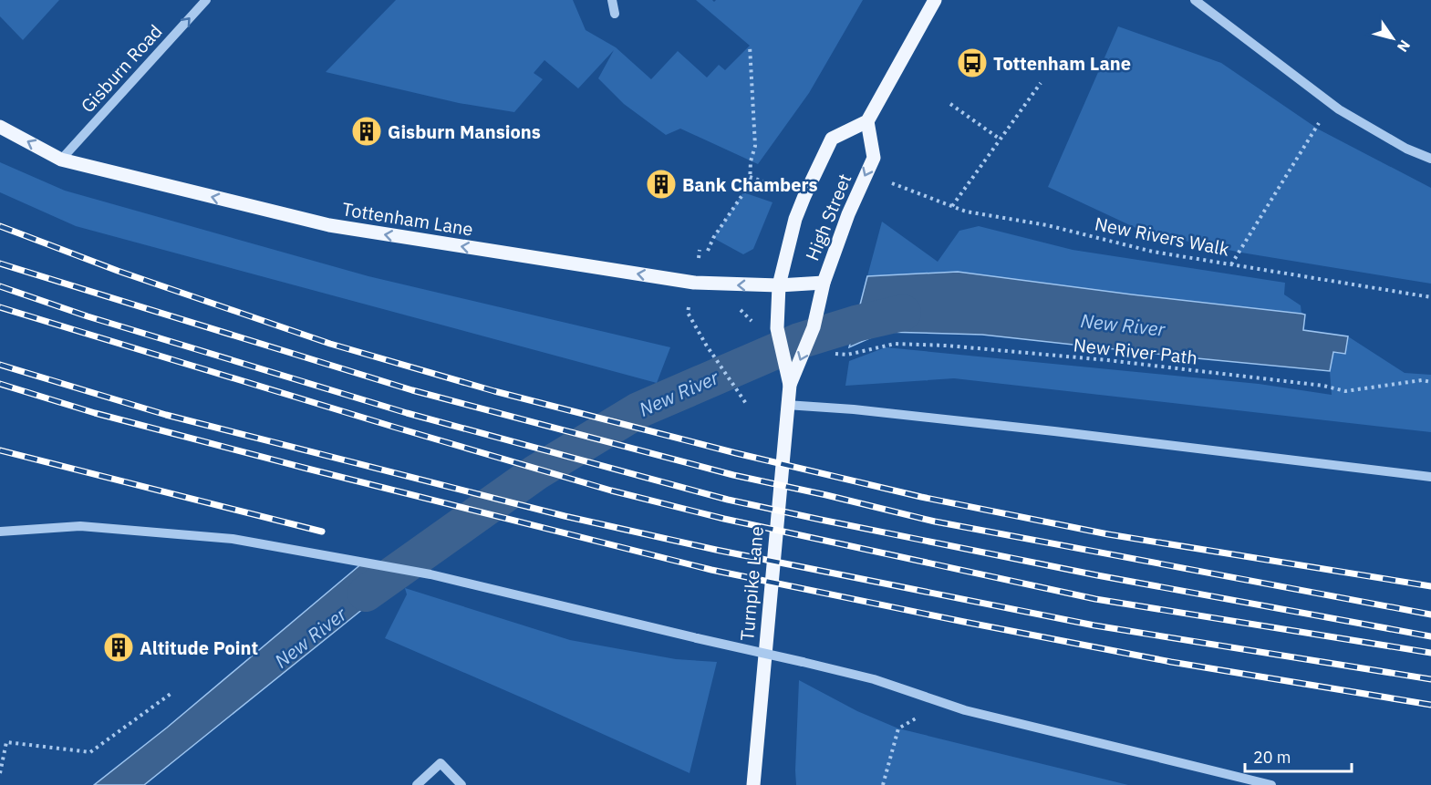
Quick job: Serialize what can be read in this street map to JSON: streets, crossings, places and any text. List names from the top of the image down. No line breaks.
{"streets":{"main road":["High Street","Tottenham Lane","Turnpike Lane"],"street":["Gisburn Road"],"path":["New Rivers Walk","New River Path"]},"crossings":[["Gisburn Road","Tottenham Lane"],["High Street","Tottenham Lane"],["High Street","Turnpike Lane"],["Tottenham Lane","Turnpike Lane"]],"one_way":["Gisburn Road","Tottenham Lane"],"water":["New River"],"places":{"bus stop":["Tottenham Lane"],"building":["Gisburn Mansions","Bank Chambers","Altitude Point"]},"scale_bar":"20 m","north":"bottom right"}
